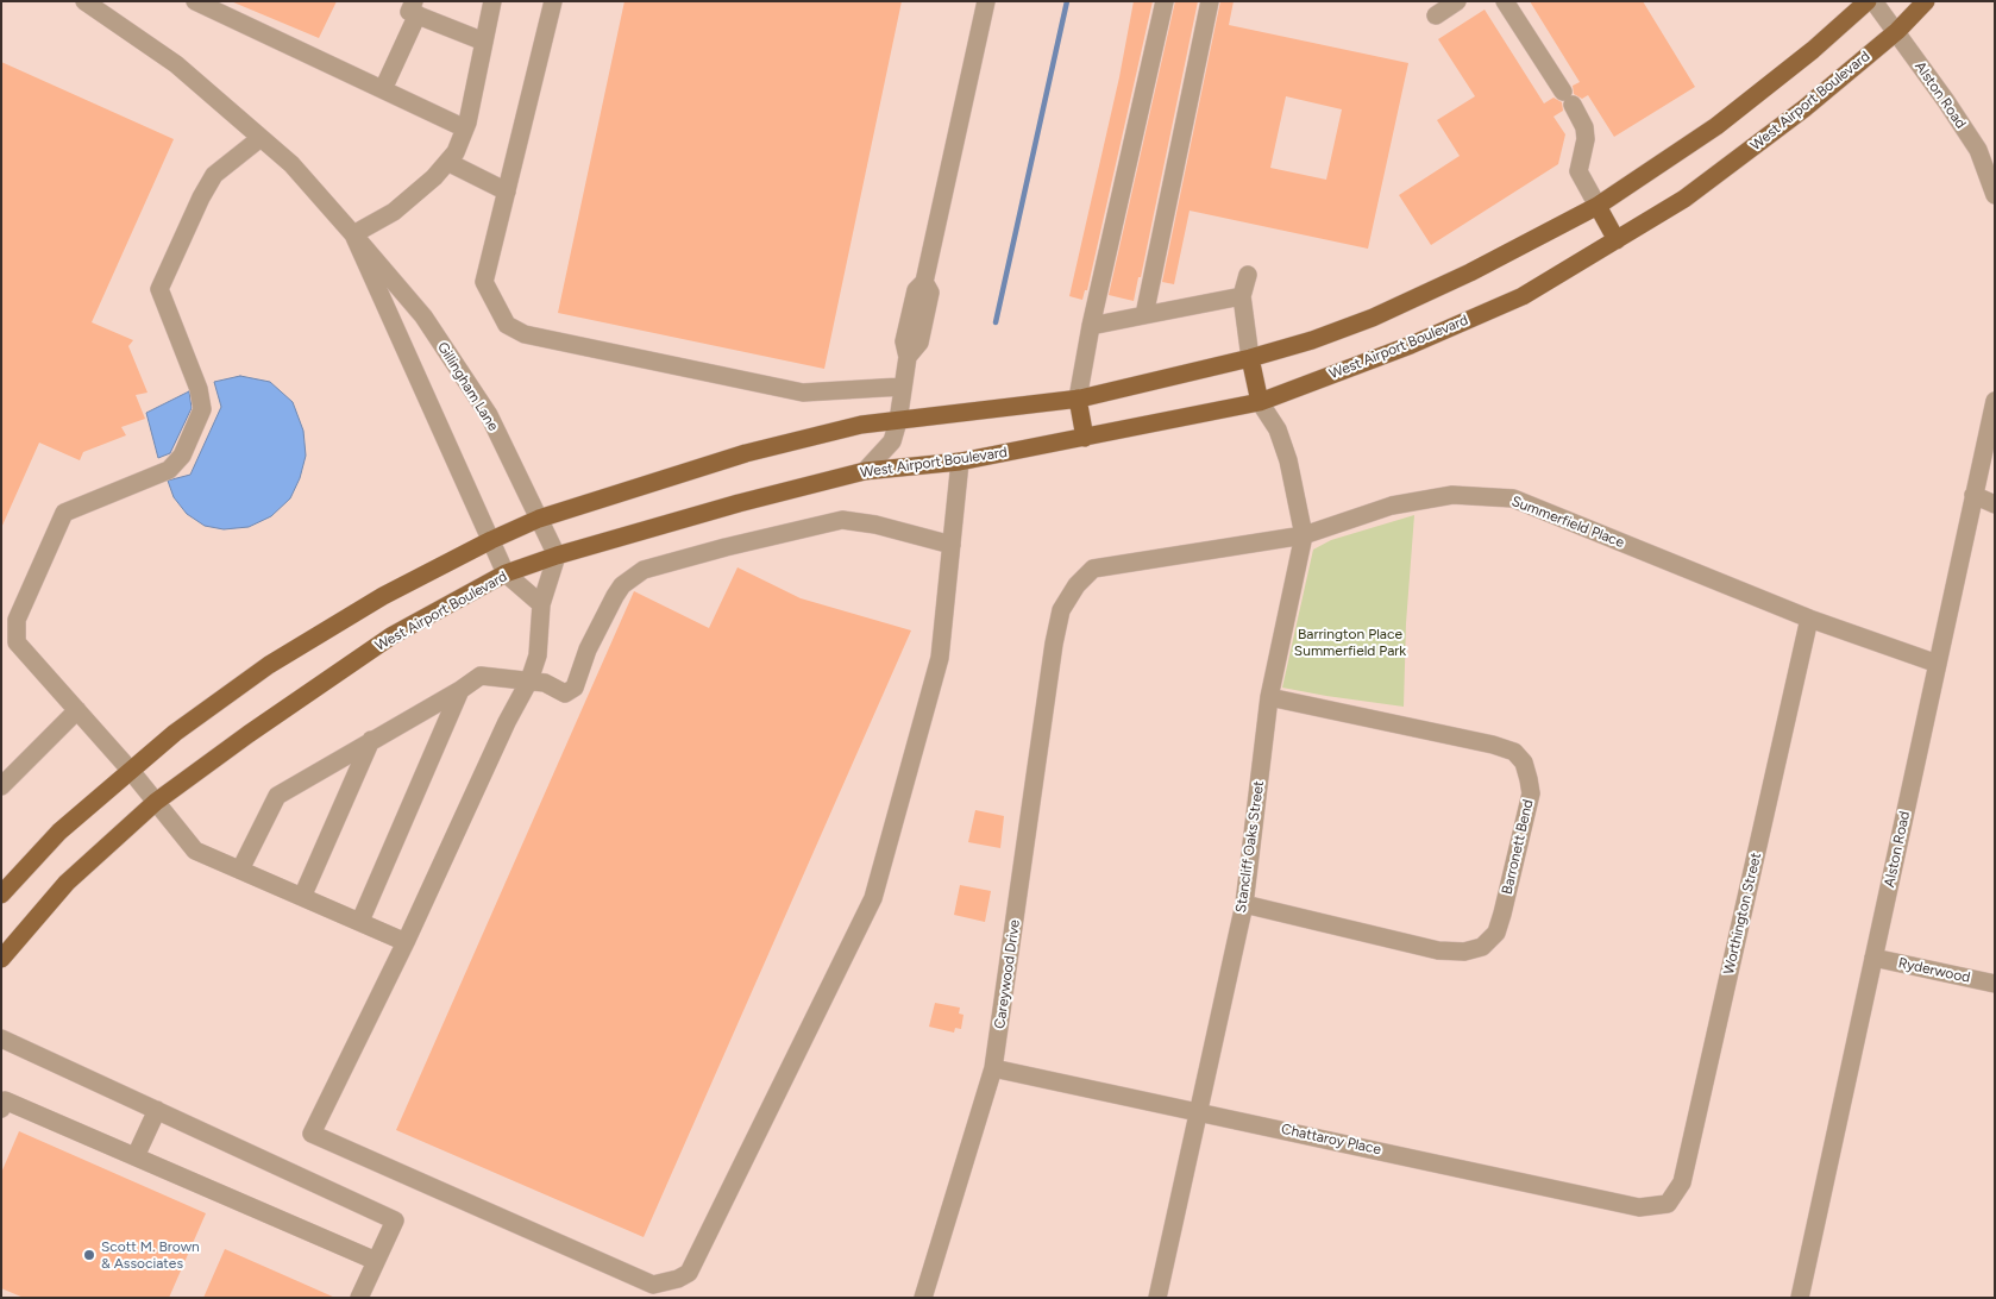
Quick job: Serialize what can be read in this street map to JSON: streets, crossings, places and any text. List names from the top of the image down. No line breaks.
{"streets":{"main road":["West Airport Boulevard"],"street":["Alston Road","Gillingham Lane","Summerfield Place","Stancliff Oaks Street","Barronett Bend","Worthington Street","Ryderwood","Careywood Drive","Chattaroy Place"]},"crossings":[["Alston Road","West Airport Boulevard"],["Alston Road","Summerfield Place"],["Alston Road","Ryderwood"],["West Airport Boulevard","Gillingham Lane"],["West Airport Boulevard","Stancliff Oaks Street"],["Summerfield Place","Stancliff Oaks Street"],["Summerfield Place","Worthington Street"],["Summerfield Place","Careywood Drive"],["Stancliff Oaks Street","Barronett Bend"],["Stancliff Oaks Street","Chattaroy Place"],["Worthington Street","Chattaroy Place"],["Careywood Drive","Chattaroy Place"]],"parks":["Barrington Place Summerfield Park"],"places":["Scott M. Brown & Associates"]}
